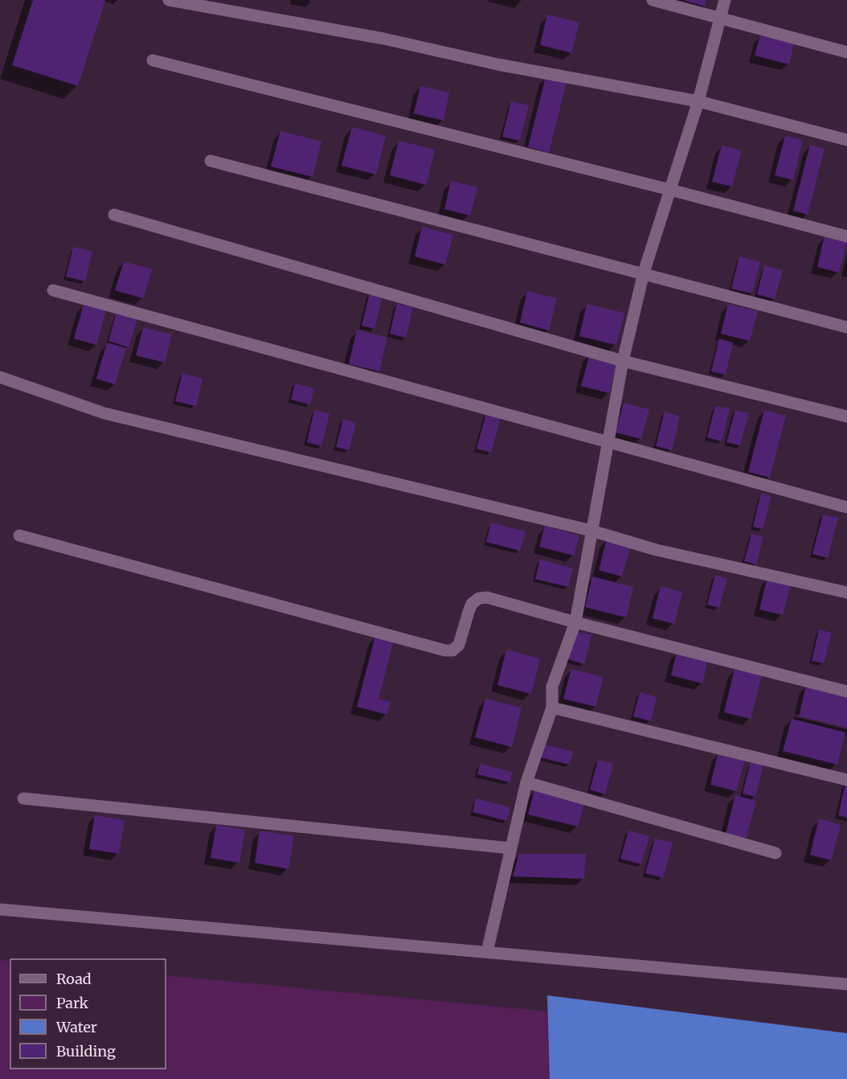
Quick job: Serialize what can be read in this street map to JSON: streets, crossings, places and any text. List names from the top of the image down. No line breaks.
{"legend":["Road","Park","Water","Building"]}
